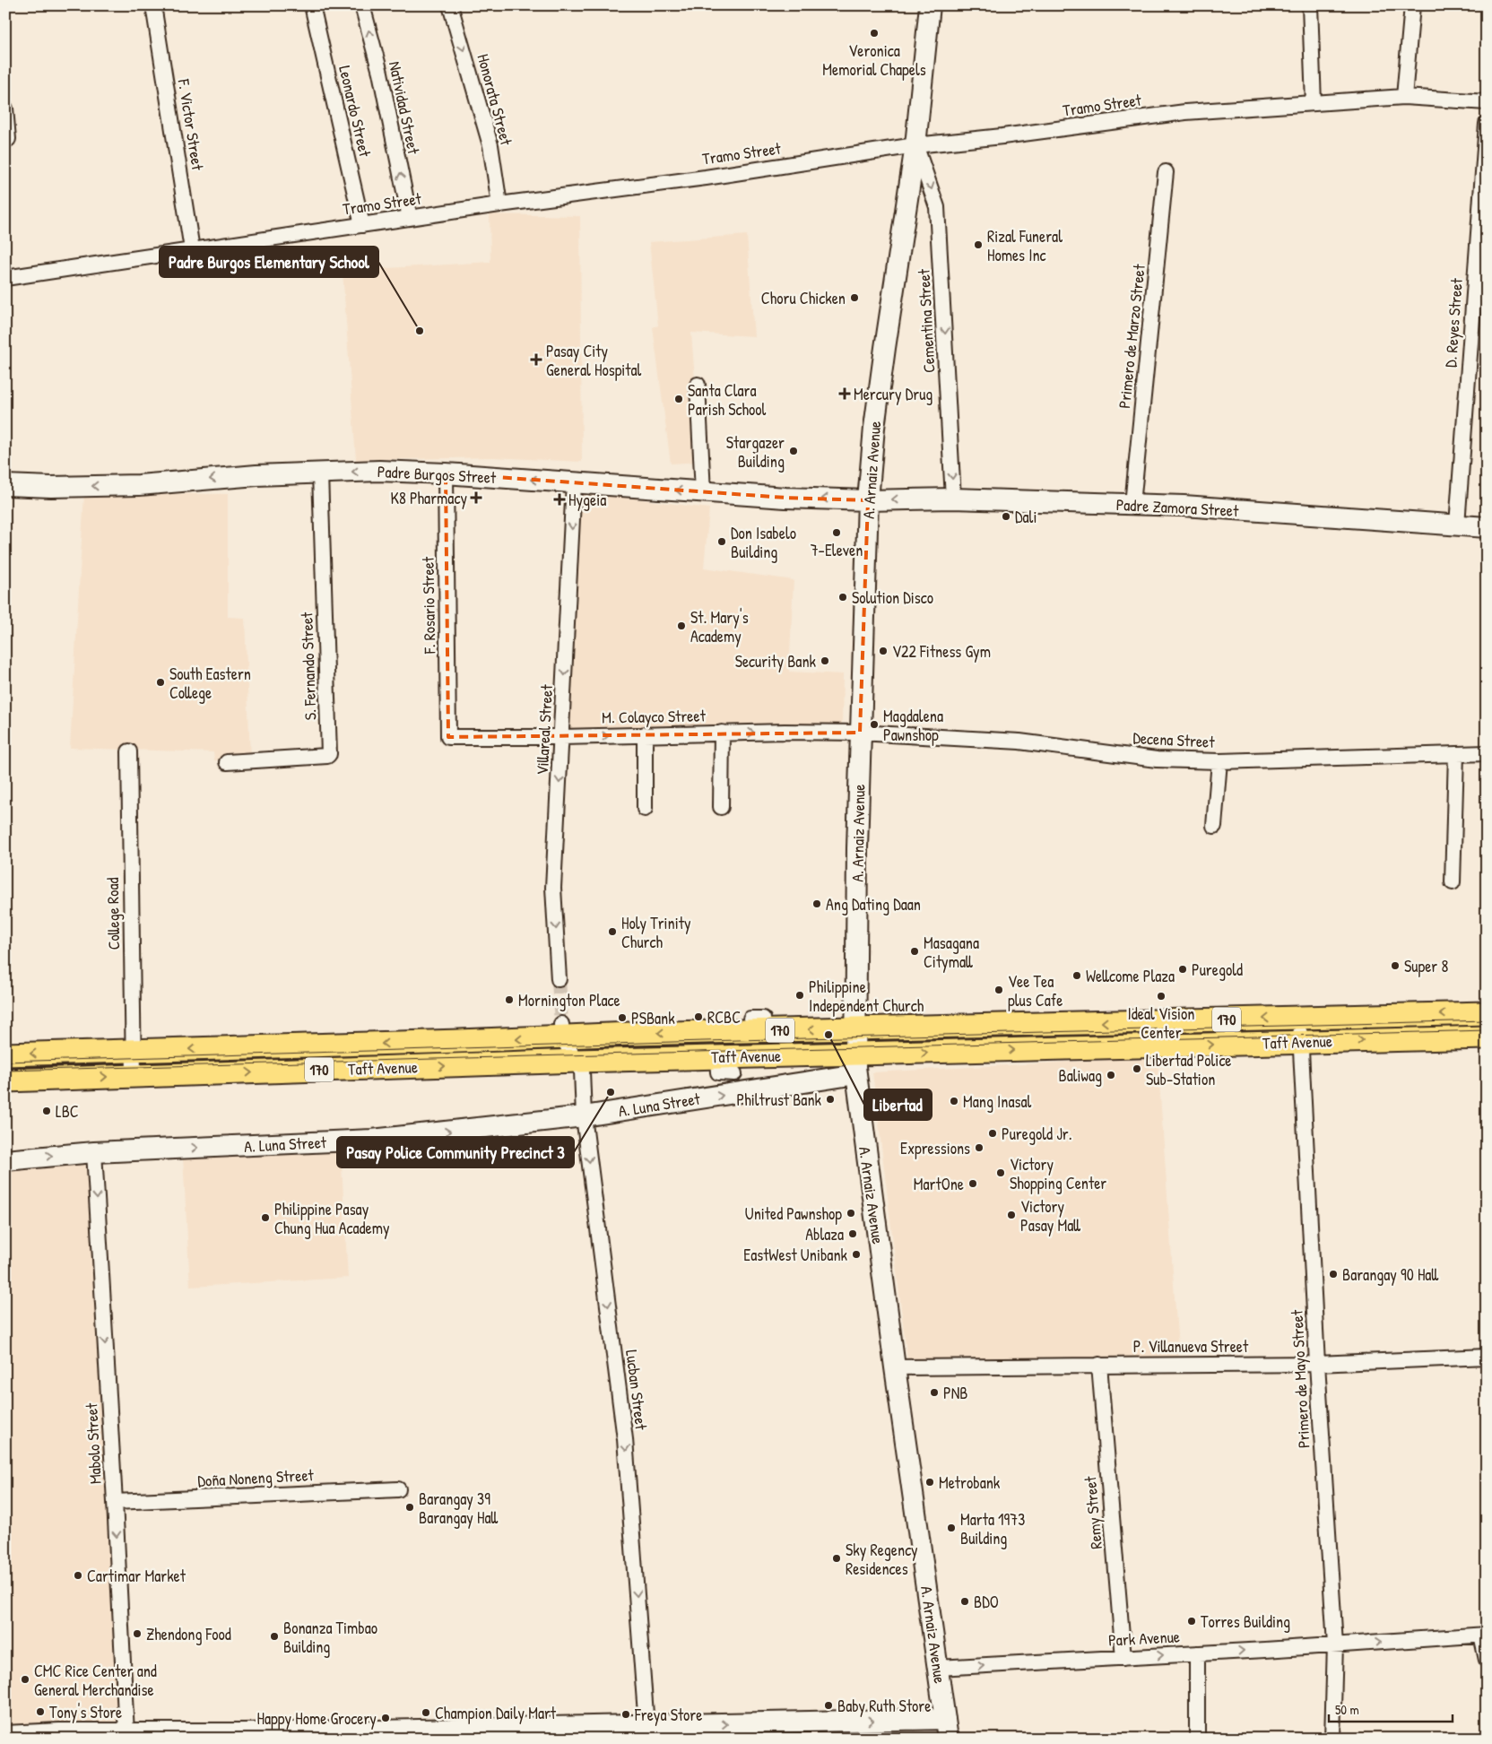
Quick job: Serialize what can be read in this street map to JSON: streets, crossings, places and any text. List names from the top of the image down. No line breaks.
{"streets":{"main road":["170","Taft Avenue"],"street":["Honorata Street","Tramo Street","Natividad Street","Leonardo Street","F. Victor Street","Cementina Street","D. Reyes Street","Primero de Marzo Street","A. Arnaiz Avenue","Padre Burgos Street","Padre Zamora Street","F. Rosario Street","S. Fernando Street","M. Colayco Street","Villareal Street","Decena Street","College Road","A. Luna Street","P. Villanueva Street","Primero de Mayo Street","Lucban Street","Mabolo Street","Doña Noneng Street","Remy Street","Park Avenue"]},"crossings":[["Honorata Street","Tramo Street"],["Tramo Street","Natividad Street"],["Tramo Street","Leonardo Street"],["Tramo Street","F. Victor Street"],["Tramo Street","Cementina Street"],["Tramo Street","A. Arnaiz Avenue"],["Cementina Street","A. Arnaiz Avenue"],["Cementina Street","Padre Zamora Street"],["D. Reyes Street","Padre Zamora Street"],["Primero de Marzo Street","Padre Zamora Street"],["A. Arnaiz Avenue","Padre Burgos Street"],["A. Arnaiz Avenue","Padre Zamora Street"],["A. Arnaiz Avenue","M. Colayco Street"],["A. Arnaiz Avenue","Decena Street"],["A. Arnaiz Avenue","Taft Avenue"],["A. Arnaiz Avenue","A. Luna Street"],["A. Arnaiz Avenue","P. Villanueva Street"],["A. Arnaiz Avenue","Park Avenue"],["Padre Burgos Street","Padre Zamora Street"],["Padre Burgos Street","F. Rosario Street"],["Padre Burgos Street","S. Fernando Street"],["Padre Burgos Street","Villareal Street"],["F. Rosario Street","M. Colayco Street"],["M. Colayco Street","Villareal Street"],["M. Colayco Street","Decena Street"],["College Road","Taft Avenue"],["Taft Avenue","A. Luna Street"],["Taft Avenue","Primero de Mayo Street"],["Taft Avenue","Lucban Street"],["A. Luna Street","Lucban Street"],["A. Luna Street","Mabolo Street"],["P. Villanueva Street","Primero de Mayo Street"],["P. Villanueva Street","Remy Street"],["Primero de Mayo Street","Park Avenue"],["Mabolo Street","Doña Noneng Street"],["Remy Street","Park Avenue"]],"one_way":["Honorata Street","Natividad Street","Cementina Street","Padre Burgos Street","M. Colayco Street","Villareal Street","A. Luna Street","Lucban Street","Mabolo Street","Park Avenue"],"places":{"other":["Veronica Memorial Chapels","Rizal Funeral Homes Inc","Choru Chicken","Padre Burgos Elementary School","Santa Clara Parish School","Stargazer Building","Dali","7-Eleven","Don Isabelo Building","Solution Disco","St. Mary's Academy","V22 Fitness Gym","Security Bank","South Eastern College","Magdalena Pawnshop","Ang Dating Daan","Holy Trinity Church","Masagana Citymall","Super 8","Puregold","Wellcome Plaza","Vee Tea plus Cafe","Philippine Independent Church","Ideal Vision Center","Mornington Place","RCBC","PSBank","Libertad","Libertad Police Sub-Station","Baliwag","Pasay Police Community Precinct 3","Philtrust Bank","Mang Inasal","LBC","Puregold Jr.","Expressions","Victory Shopping Center","MartOne","United Pawnshop","Victory Pasay Mall","Philippine Pasay Chung Hua Academy","Ablaza","EastWest Unibank","Barangay 90 Hall","PNB","Metrobank","Barangay 39 Barangay Hall","Marta 1973 Building","Sky Regency Residences","Cartimar Market","BDO","Torres Building","Zhendong Food","Bonanza Timbao Building","CMC Rice Center and General Merchandise","Baby Ruth Store","Tony's Store","Champion Daily Mart","Freya Store","Happy Home Grocery"],"health":["Pasay City General Hospital","Mercury Drug","K8 Pharmacy","Hygeia"]},"scale_bar":"50 m"}
